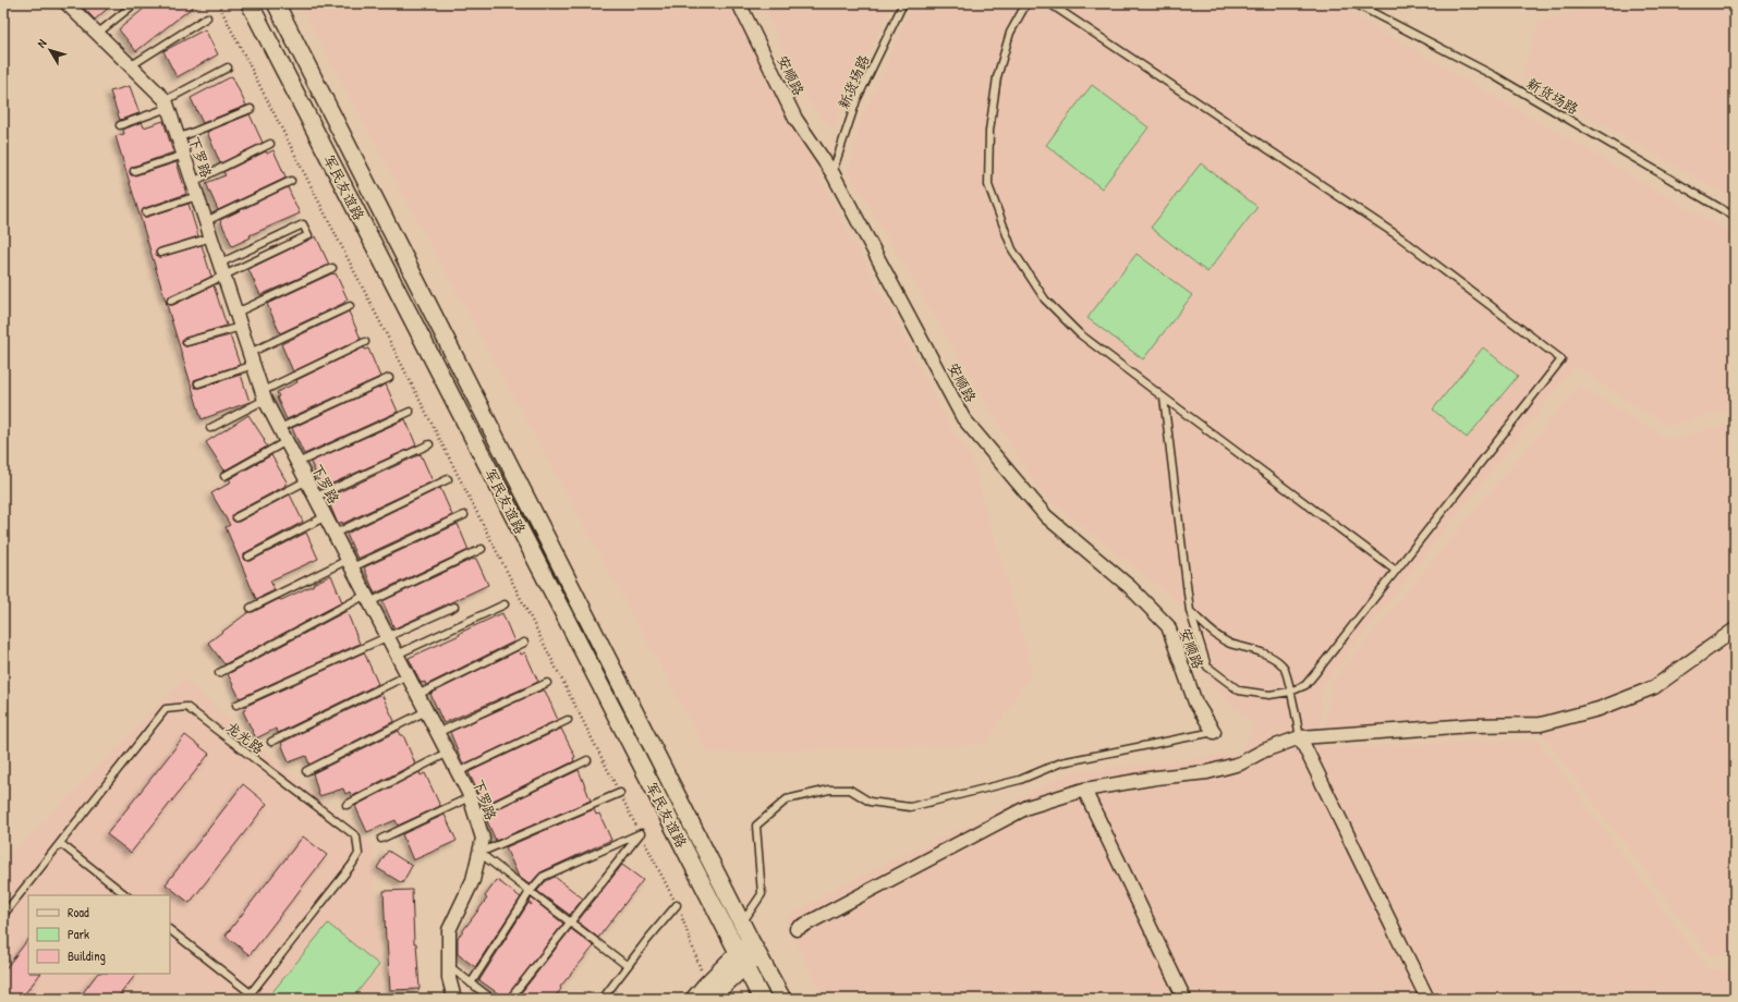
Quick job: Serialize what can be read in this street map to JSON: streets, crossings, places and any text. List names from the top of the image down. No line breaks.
{"streets":{"street":["安顺路","下罗路","军民友谊路"],"lane":["新货场路","龙光路"]},"crossings":[["安顺路","新货场路"]],"legend":["Road","Park","Building"],"north":"top left"}
